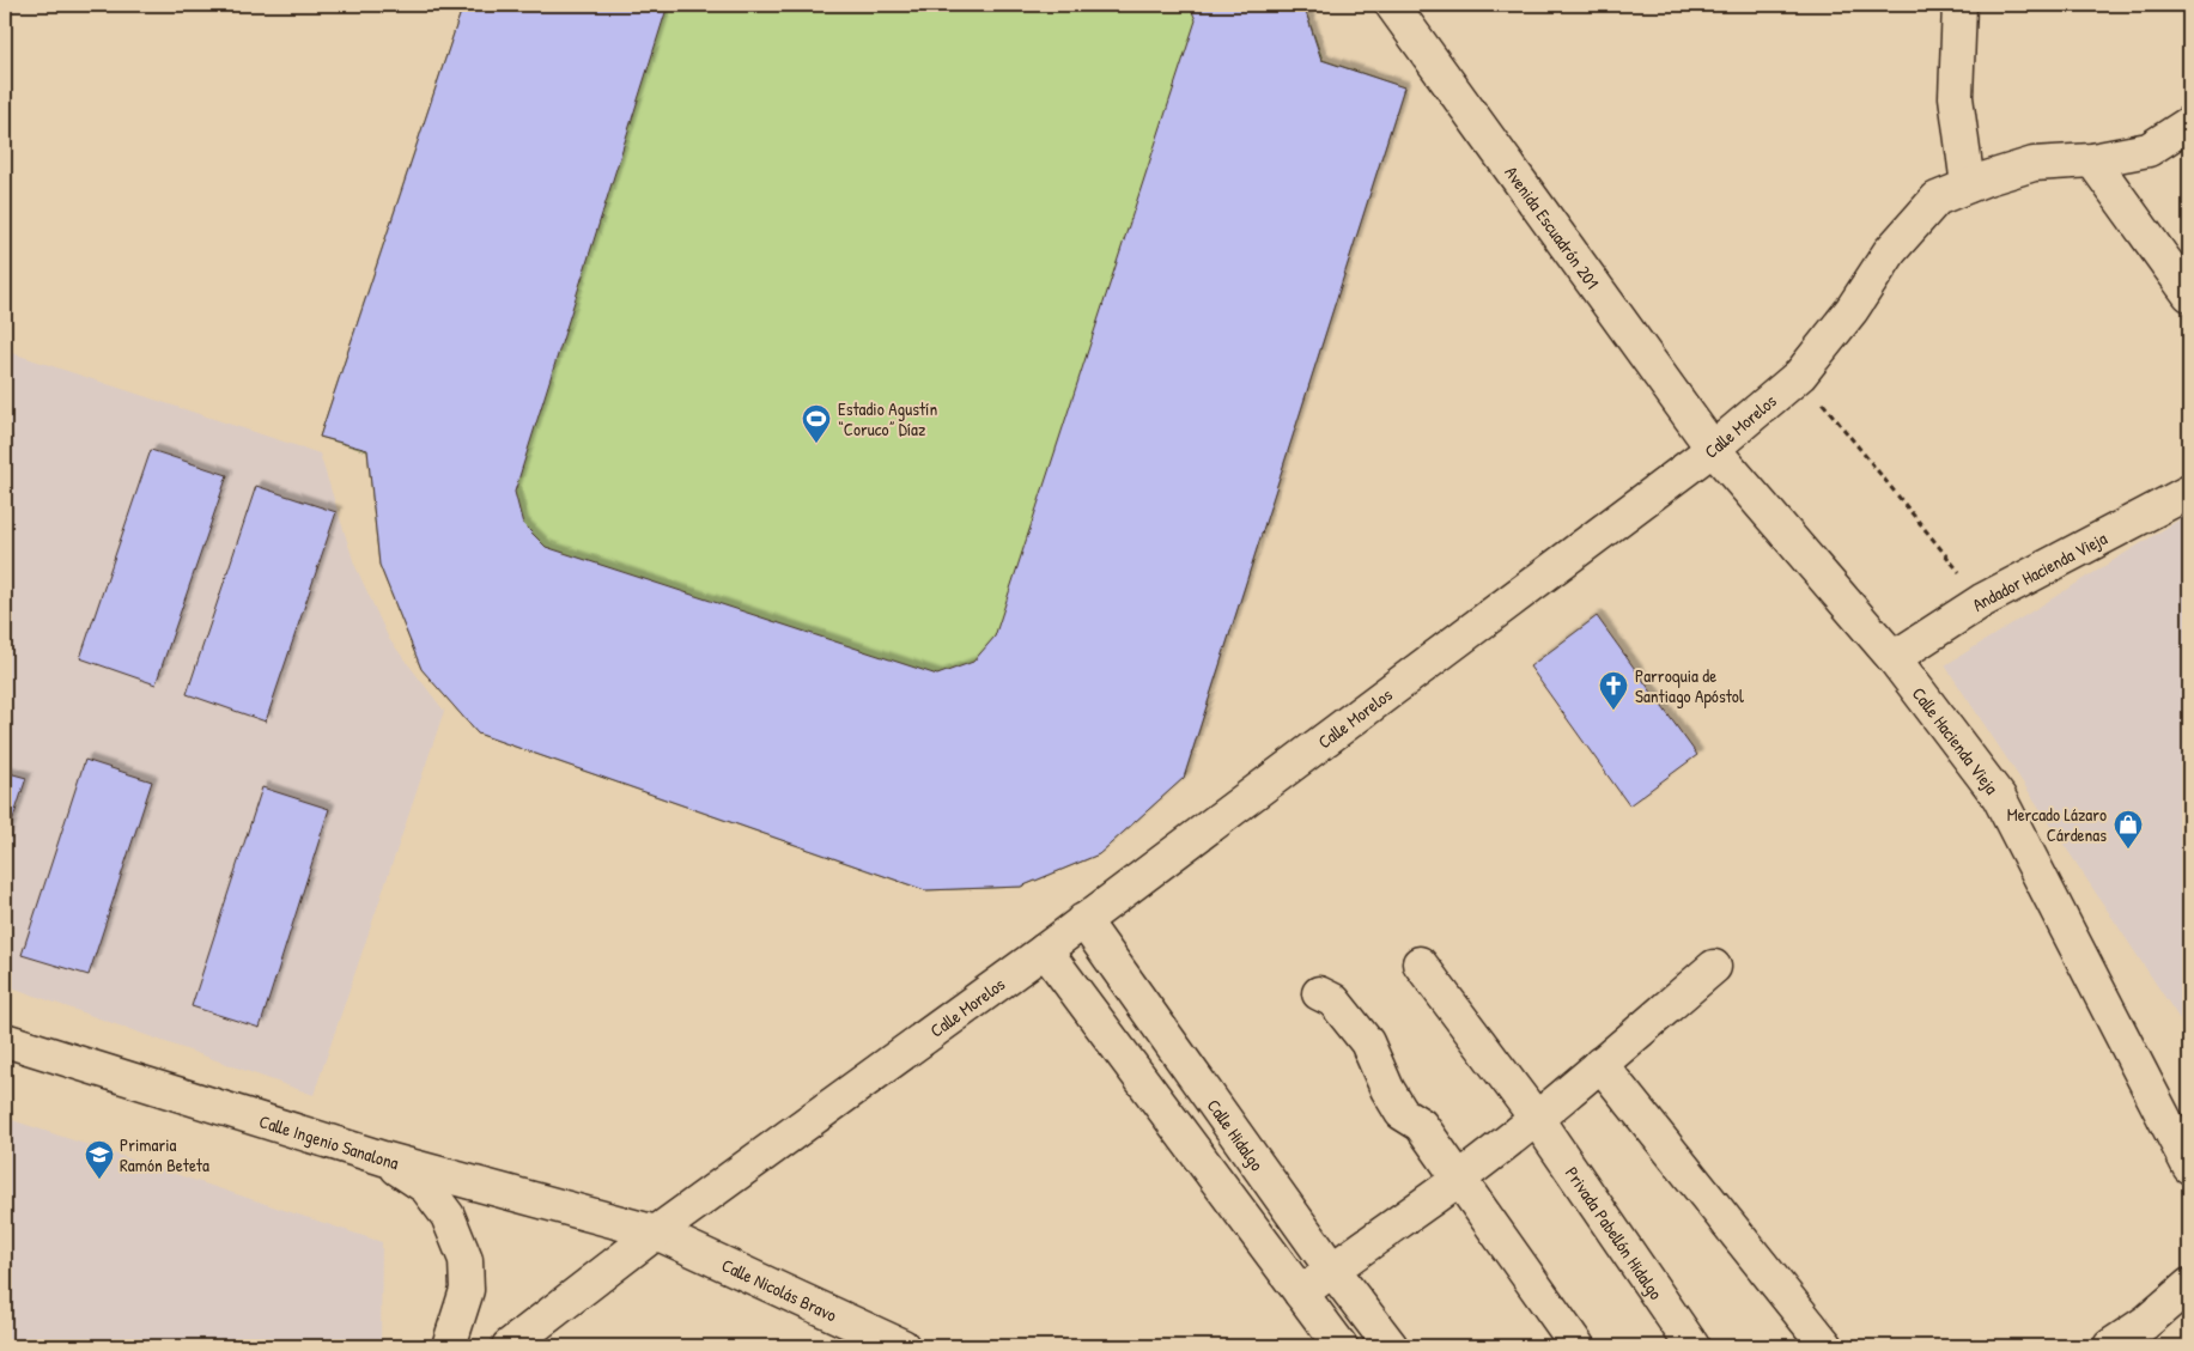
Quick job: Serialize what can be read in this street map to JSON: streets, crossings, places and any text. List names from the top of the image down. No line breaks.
{"streets":{"street":["Avenida Escuadrón 201","Calle Morelos","Andador Hacienda Vieja","Calle Hacienda Vieja","Calle Hidalgo","Calle Ingenio Sanalona","Privada Pabellón Hidalgo","Calle Nicolás Bravo"]},"crossings":[["Avenida Escuadrón 201","Calle Morelos"],["Avenida Escuadrón 201","Calle Hacienda Vieja"],["Calle Morelos","Calle Hacienda Vieja"],["Calle Morelos","Calle Hidalgo"],["Calle Morelos","Calle Ingenio Sanalona"],["Calle Morelos","Calle Nicolás Bravo"],["Andador Hacienda Vieja","Calle Hacienda Vieja"],["Calle Ingenio Sanalona","Calle Nicolás Bravo"]],"places":{"sports":["Estadio Agustín “Coruco” Díaz"],"church":["Parroquia de Santiago Apóstol"],"shop":["Mercado Lázaro Cárdenas"],"school or university":["Primaria Ramón Beteta"]}}
